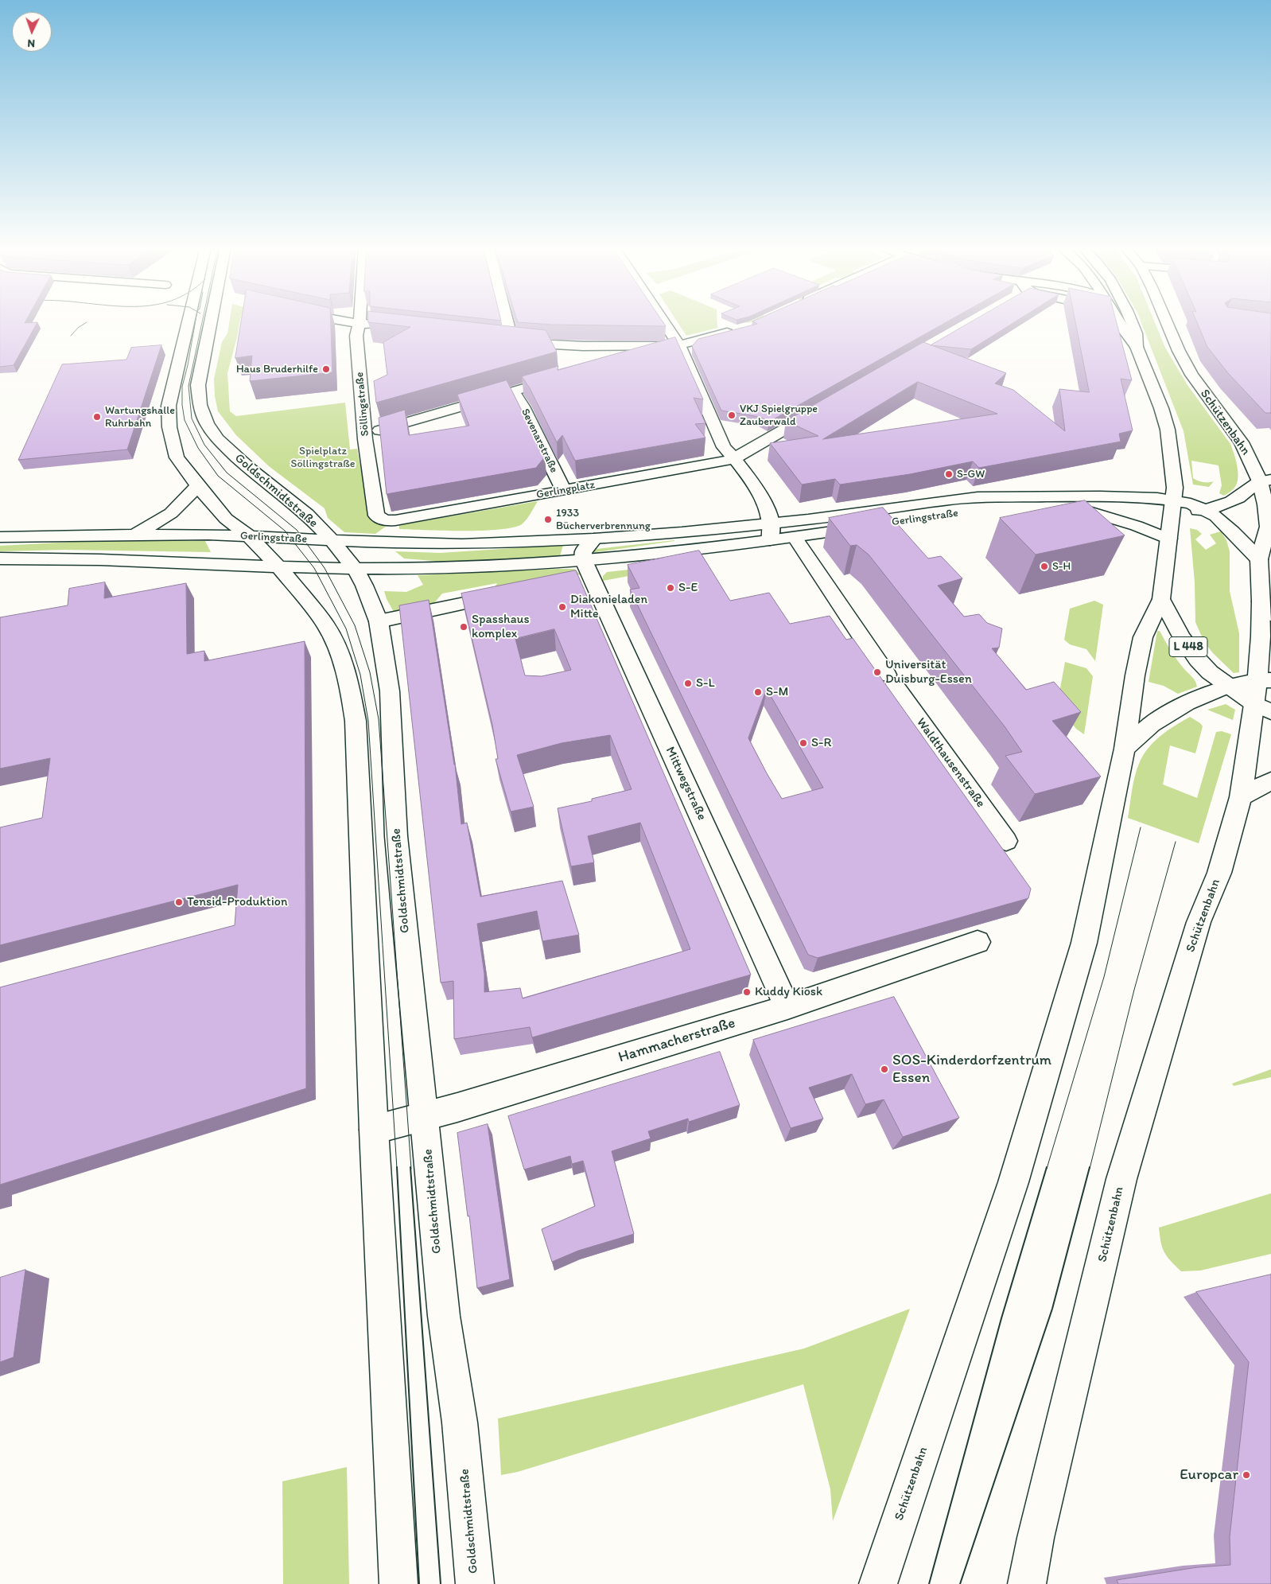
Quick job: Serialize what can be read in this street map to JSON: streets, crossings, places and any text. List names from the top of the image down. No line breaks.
{"streets":{"main road":["Söllingstraße","Schützenbahn","Sevenarstraße","Gerlingplatz","Goldschmidtstraße","Gerlingstraße","L 448","Waldthausenstraße","Mittwegstraße","Hammacherstraße"]},"crossings":[["Söllingstraße","Gerlingplatz"],["Schützenbahn","Gerlingstraße"],["Schützenbahn","L 448"],["Sevenarstraße","Gerlingplatz"],["Goldschmidtstraße","Gerlingstraße"],["Goldschmidtstraße","Hammacherstraße"],["Gerlingstraße","Waldthausenstraße"],["Gerlingstraße","Mittwegstraße"],["Mittwegstraße","Hammacherstraße"]],"parks":["Spielplatz Söllingstraße"],"places":["Haus Bruderhilfe","VKJ Spielgruppe Zauberwald","Wartungshalle Ruhrbahn","S-GW","1933 Bücherverbrennung","S-H","S-E","Diakonieladen Mitte","Spasshaus komplex","Universität Duisburg-Essen","S-L","S-M","S-R","Tensid-Produktion","Kuddy Kiosk","SOS-Kinderdorfzentrum Essen","Europcar"],"north":"bottom"}
